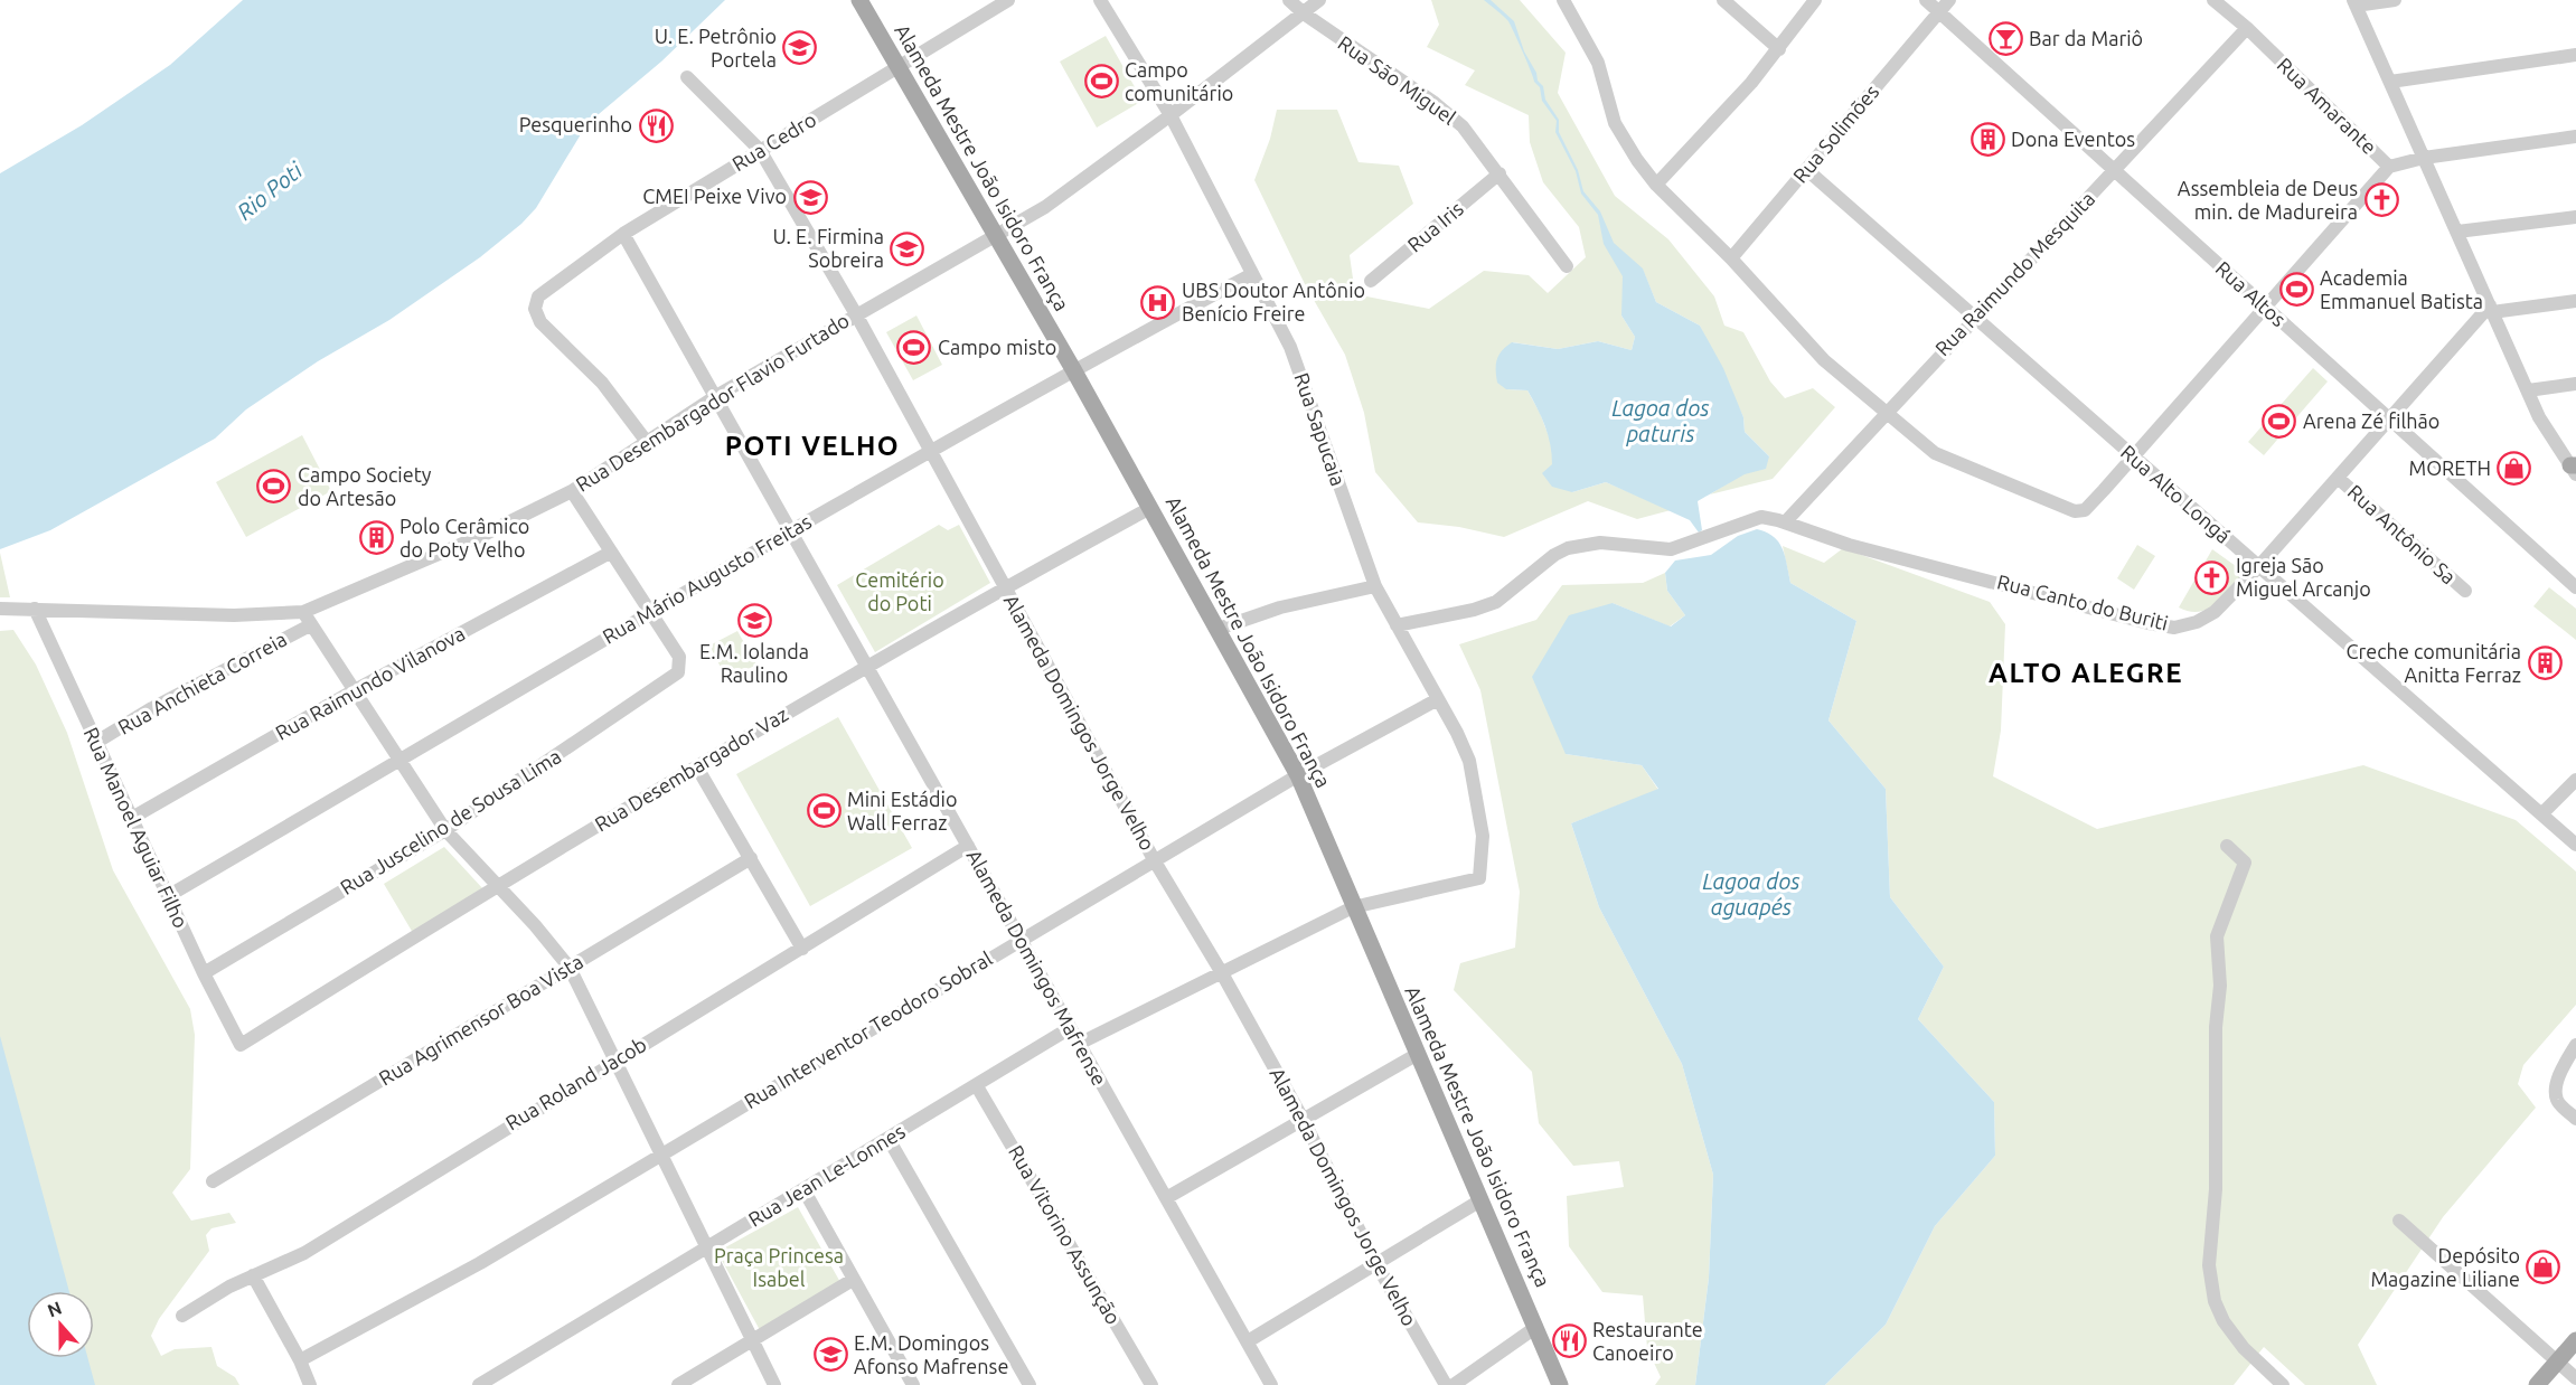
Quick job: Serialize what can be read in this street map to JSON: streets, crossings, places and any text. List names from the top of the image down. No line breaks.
{"streets":{"main road":["Alameda Mestre João Isidoro França"],"street":["Rua São Miguel","Rua Amarante","Rua Solimões","Rua Cedro","Rua Iris","Rua Raimundo Mesquita","Rua Altos","Rua Desembargador Flavio Furtado","Rua Sapucaia","Rua Alto Longá","Rua Antônio Sa","Rua Mário Augusto Freitas","Rua Canto do Buriti","Rua Anchieta Correia","Rua Raimundo Vilanova","Alameda Domingos Jorge Velho","Rua Desembargador Vaz","Rua Juscelino de Sousa Lima","Rua Manoel Aguiar Filho","Alameda Domingos Mafrense","Rua Agrimensor Boa Vista","Rua Interventor Teodoro Sobral","Rua Roland Jacob","Rua Jean Le-Lonnes","Rua Vitorino Assunção"]},"crossings":[["Rua São Miguel","Rua Iris"],["Rua São Miguel","Rua Desembargador Flavio Furtado"],["Rua Amarante","Rua Raimundo Mesquita"],["Rua Solimões","Rua Altos"],["Rua Solimões","Rua Alto Longá"],["Rua Cedro","Alameda Mestre João Isidoro França"],["Rua Cedro","Rua Desembargador Flavio Furtado"],["Rua Cedro","Alameda Domingos Jorge Velho"],["Rua Cedro","Alameda Domingos Mafrense"],["Alameda Mestre João Isidoro França","Rua Desembargador Flavio Furtado"],["Alameda Mestre João Isidoro França","Rua Sapucaia"],["Alameda Mestre João Isidoro França","Rua Mário Augusto Freitas"],["Alameda Mestre João Isidoro França","Rua Desembargador Vaz"],["Alameda Mestre João Isidoro França","Rua Interventor Teodoro Sobral"],["Rua Raimundo Mesquita","Rua Altos"],["Rua Raimundo Mesquita","Rua Alto Longá"],["Rua Raimundo Mesquita","Rua Canto do Buriti"],["Rua Altos","Rua Canto do Buriti"],["Rua Desembargador Flavio Furtado","Rua Sapucaia"],["Rua Desembargador Flavio Furtado","Alameda Domingos Jorge Velho"],["Rua Desembargador Flavio Furtado","Rua Manoel Aguiar Filho"],["Rua Desembargador Flavio Furtado","Alameda Domingos Mafrense"],["Rua Sapucaia","Rua Mário Augusto Freitas"],["Rua Sapucaia","Rua Interventor Teodoro Sobral"],["Rua Alto Longá","Rua Canto do Buriti"],["Rua Antônio Sa","Rua Canto do Buriti"],["Rua Mário Augusto Freitas","Alameda Domingos Jorge Velho"],["Rua Mário Augusto Freitas","Rua Juscelino de Sousa Lima"],["Rua Mário Augusto Freitas","Rua Manoel Aguiar Filho"],["Rua Mário Augusto Freitas","Alameda Domingos Mafrense"],["Rua Anchieta Correia","Rua Manoel Aguiar Filho"],["Rua Raimundo Vilanova","Rua Manoel Aguiar Filho"],["Alameda Domingos Jorge Velho","Rua Desembargador Vaz"],["Alameda Domingos Jorge Velho","Rua Interventor Teodoro Sobral"],["Rua Desembargador Vaz","Rua Manoel Aguiar Filho"],["Rua Desembargador Vaz","Alameda Domingos Mafrense"],["Rua Juscelino de Sousa Lima","Rua Manoel Aguiar Filho"],["Alameda Domingos Mafrense","Rua Interventor Teodoro Sobral"],["Alameda Domingos Mafrense","Rua Roland Jacob"],["Alameda Domingos Mafrense","Rua Jean Le-Lonnes"],["Rua Jean Le-Lonnes","Rua Vitorino Assunção"]],"districts":["POTI VELHO","ALTO ALEGRE"],"water":["Rio Poti","Lagoa dos paturis","Lagoa dos aguapés"],"parks":["Cemitério do Poti","Praça Princesa Isabel"],"places":{"bar":["Bar da Mariô"],"school or university":["U. E. Petrônio Portela","CMEI Peixe Vivo","U. E. Firmina Sobreira","E.M. Iolanda Raulino","E.M. Domingos Afonso Mafrense"],"sports":["Campo comunitário","Academia Emmanuel Batista","Campo misto","Arena Zé filhão","Campo Society do Artesão","Mini Estádio Wall Ferraz"],"restaurant":["Pesquerinho","Restaurante Canoeiro"],"building":["Dona Eventos","Polo Cerâmico do Poty Velho","Creche comunitária Anitta Ferraz"],"church":["Assembleia de Deus min. de Madureira","Igreja São Miguel Arcanjo"],"hospital":["UBS Doutor Antônio Benício Freire"],"shop":["MORETH","Depósito Magazine Liliane"]},"north":"top"}
